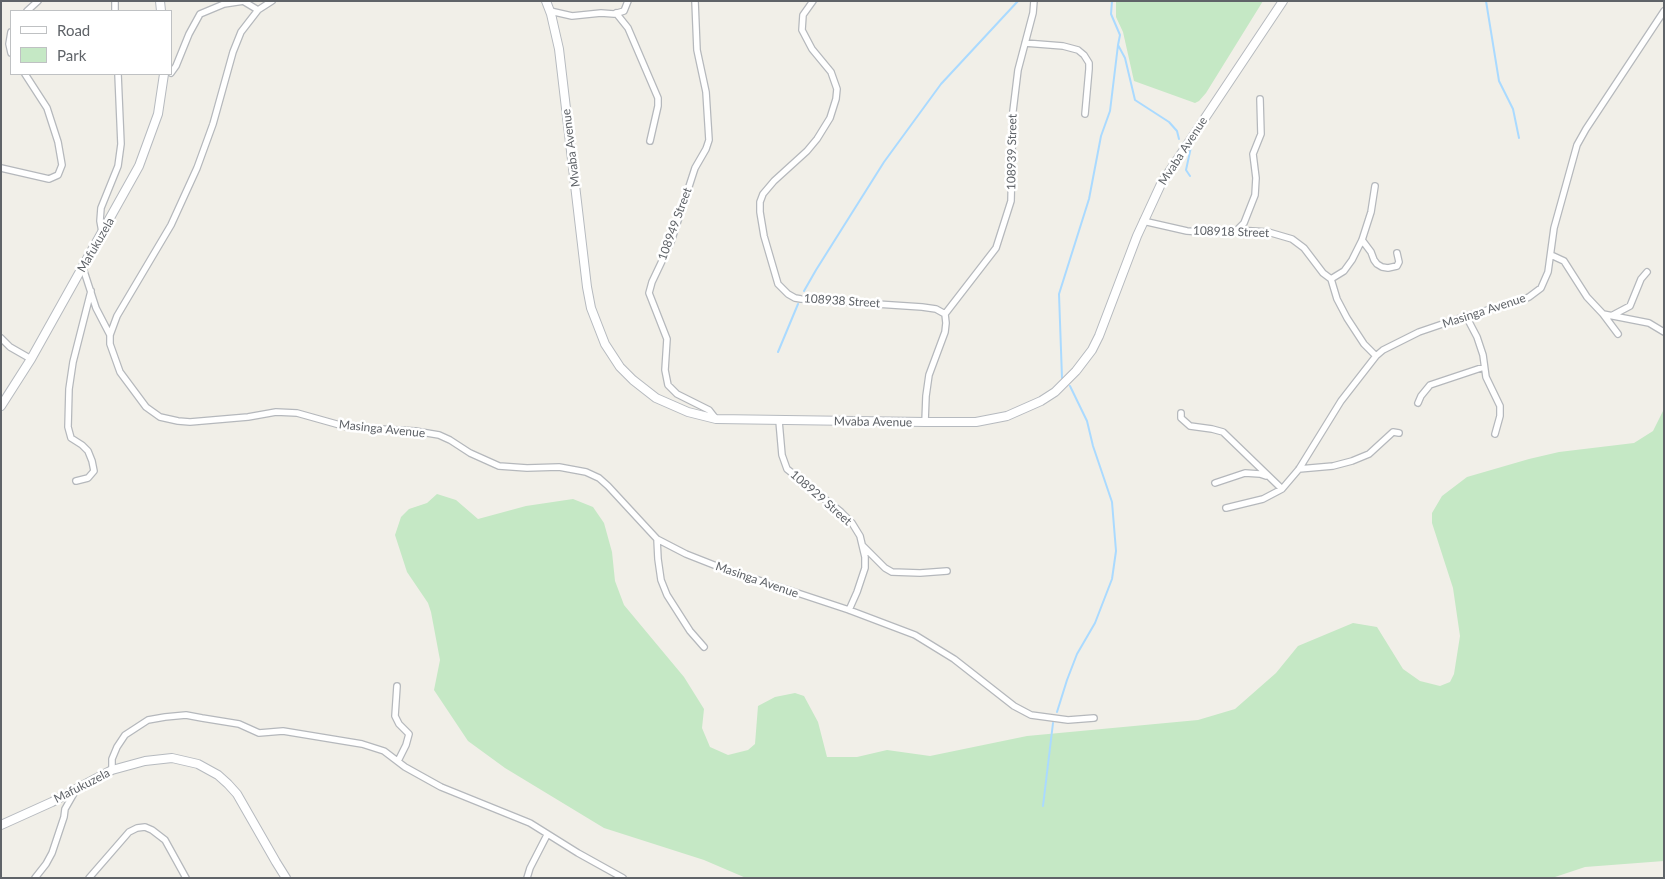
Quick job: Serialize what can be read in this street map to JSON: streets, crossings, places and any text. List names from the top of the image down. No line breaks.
{"streets":{"street":["Mvaba Avenue","108939 Street","108949 Street","108918 Street","Mafukuzela","108938 Street","Masinga Avenue","108929 Street"]},"crossings":[["Mvaba Avenue","108949 Street"],["Mvaba Avenue","108918 Street"],["Mvaba Avenue","108929 Street"],["108939 Street","108938 Street"],["108918 Street","Masinga Avenue"],["Mafukuzela","Masinga Avenue"],["Masinga Avenue","108929 Street"]],"legend":["Road","Park"]}
